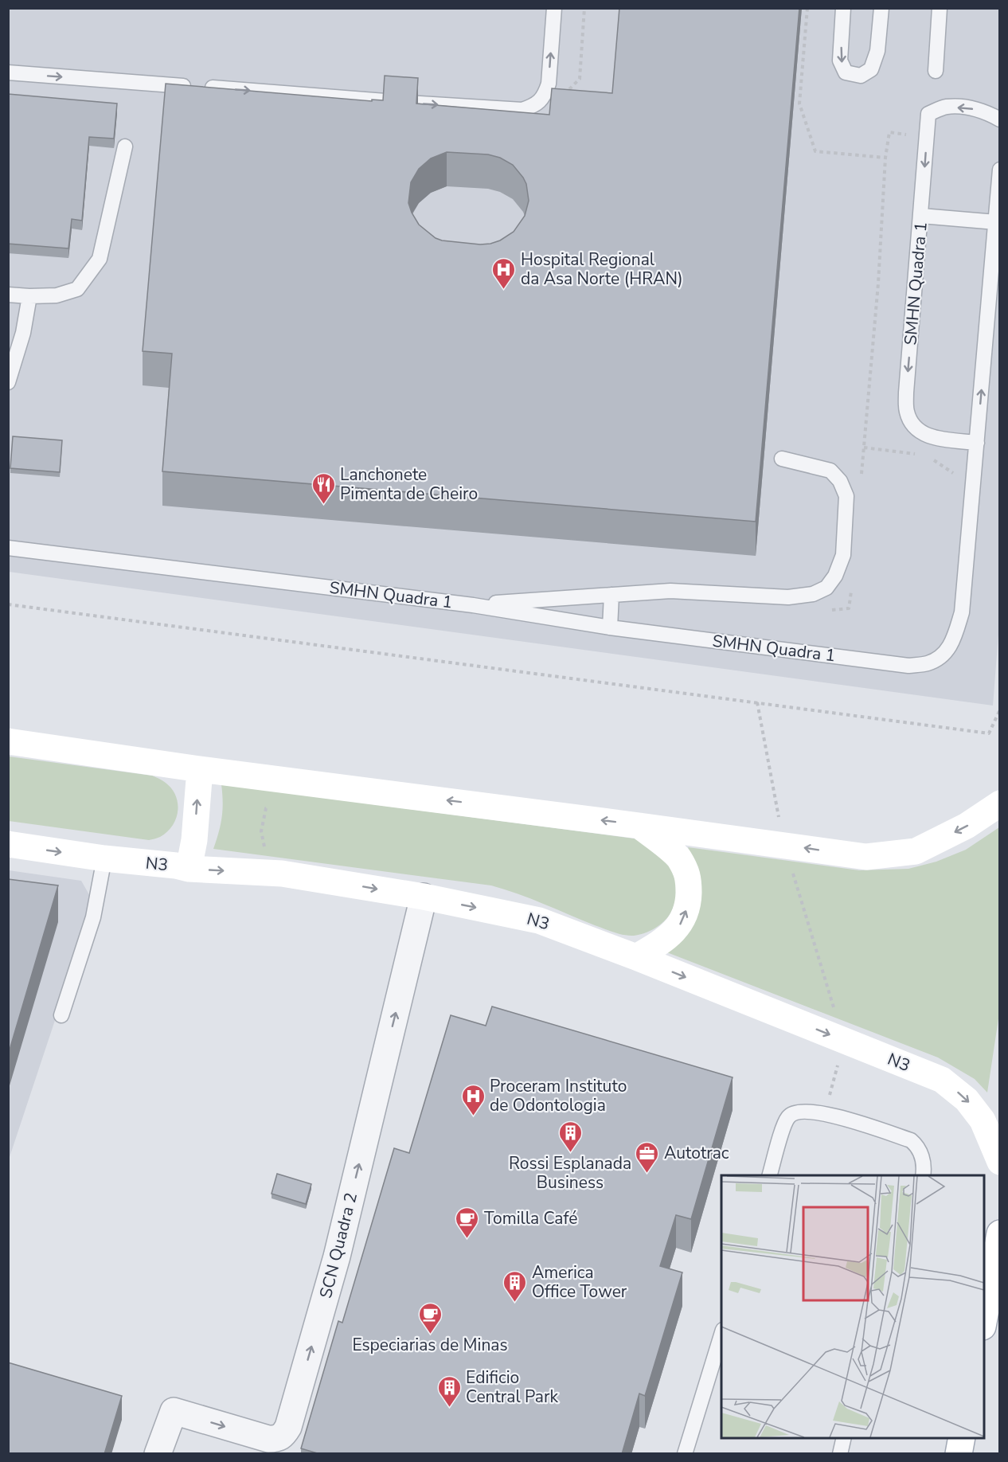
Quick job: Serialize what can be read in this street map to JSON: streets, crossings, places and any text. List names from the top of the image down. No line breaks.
{"streets":{"main road":["N3"],"street":["SCN Quadra 2"],"lane":["SMHN Quadra 1"]},"crossings":[["N3","SCN Quadra 2"]],"one_way":["SCN Quadra 2"],"places":{"hospital":["Hospital Regional da Asa Norte (HRAN)","Proceram Instituto de Odontologia"],"restaurant":["Lanchonete Pimenta de Cheiro"],"building":["Rossi Esplanada Business","America Office Tower","Edificio Central Park"],"office":["Autotrac"],"cafe":["Tomilla Café","Especiarias de Minas"]}}
